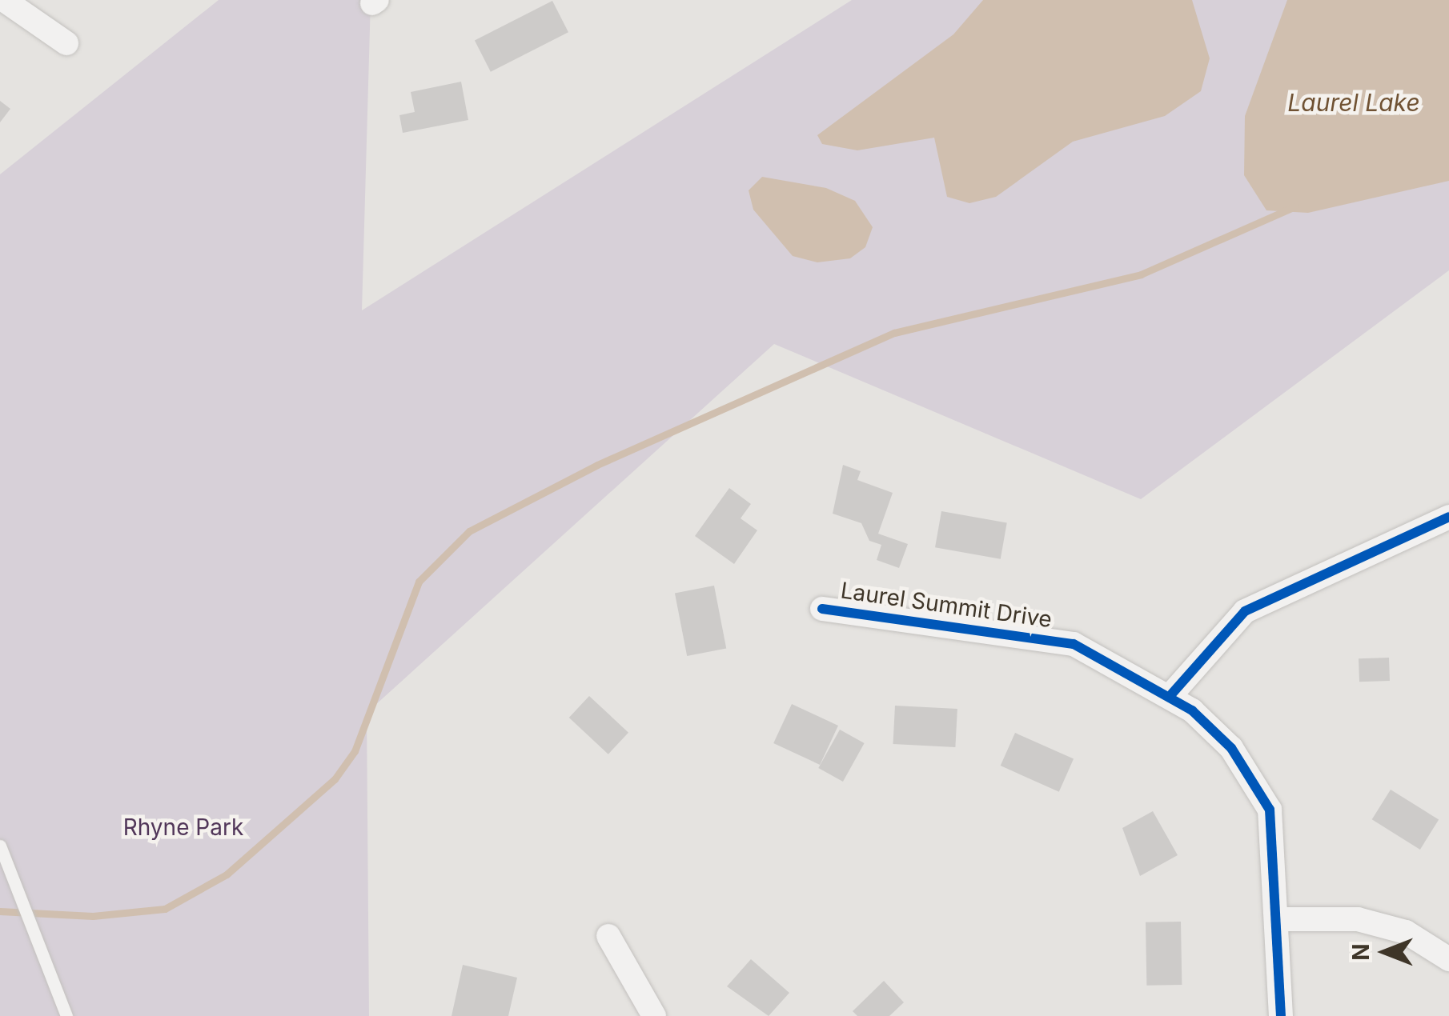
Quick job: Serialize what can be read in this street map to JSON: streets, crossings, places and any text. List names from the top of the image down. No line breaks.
{"streets":{"street":["Laurel Summit Drive"]},"water":["Laurel Lake"],"parks":["Rhyne Park"],"north":"left"}
